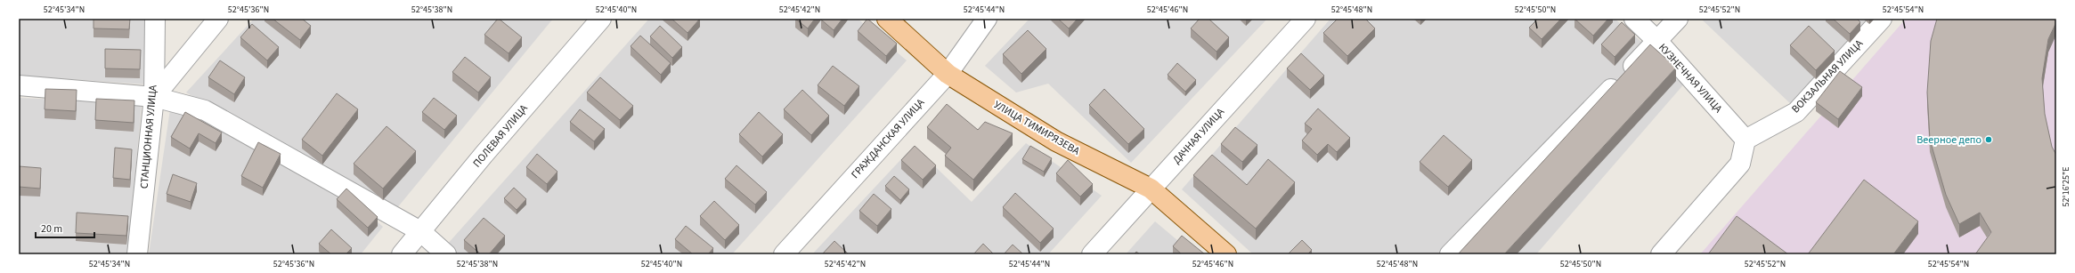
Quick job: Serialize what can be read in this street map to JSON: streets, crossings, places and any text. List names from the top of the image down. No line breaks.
{"streets":{"main road":["УЛИЦА ТИМИРЯЗЕВА"],"street":["ВОКЗАЛЬНАЯ УЛИЦА","КУЗНЕЧНАЯ УЛИЦА","ПОЛЕВАЯ УЛИЦА","ДАЧНАЯ УЛИЦА","СТАНЦИОННАЯ УЛИЦА","ГРАЖДАНСКАЯ УЛИЦА"]},"crossings":[["ВОКЗАЛЬНАЯ УЛИЦА","КУЗНЕЧНАЯ УЛИЦА"],["УЛИЦА ТИМИРЯЗЕВА","ДАЧНАЯ УЛИЦА"],["УЛИЦА ТИМИРЯЗЕВА","ГРАЖДАНСКАЯ УЛИЦА"]],"places":["Веерное депо"],"scale_bar":"20 m","coordinates":["52°45'34\"N","52°45'36\"N","52°45'38\"N","52°45'40\"N","52°45'42\"N","52°45'44\"N","52°45'46\"N","52°45'48\"N","52°45'50\"N","52°45'52\"N","52°45'54\"N","52°16'25\"E"]}
